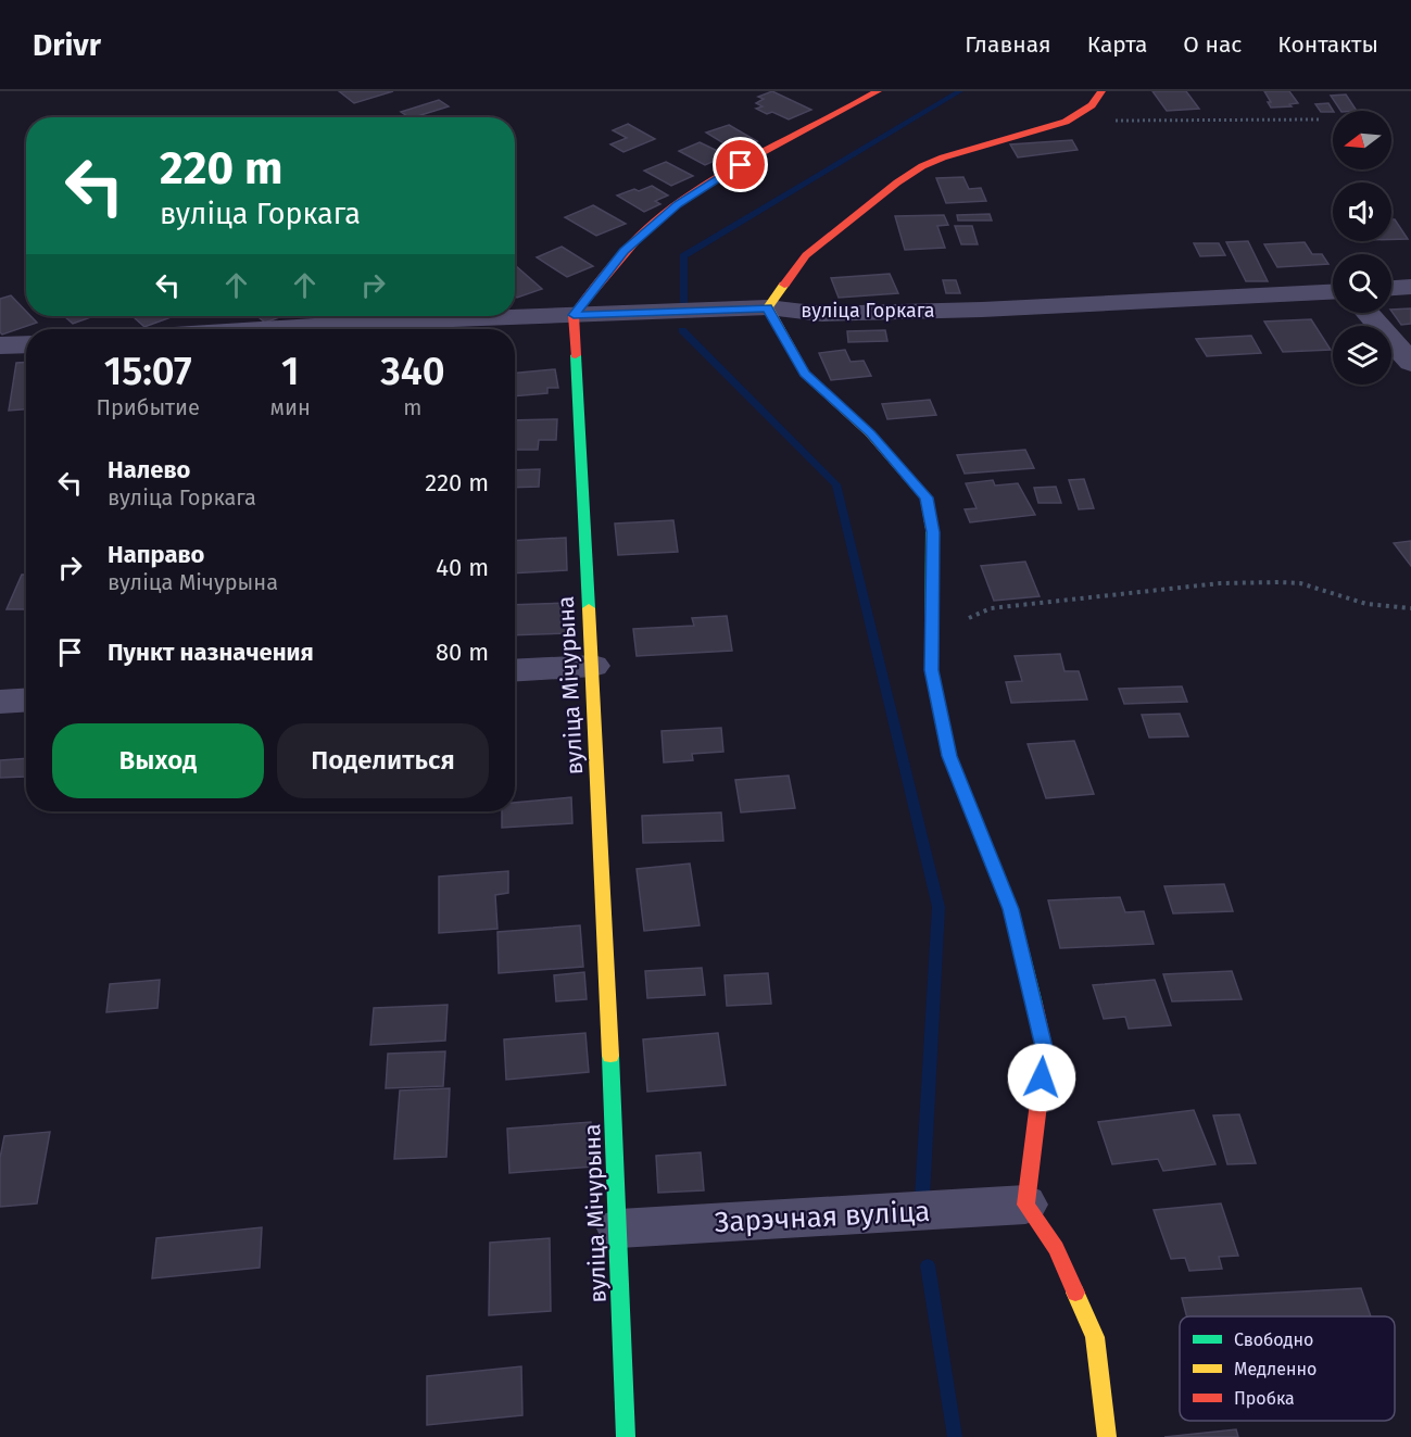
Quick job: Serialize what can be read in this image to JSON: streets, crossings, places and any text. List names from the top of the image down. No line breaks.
{"streets":{"street":["вуліца Горкага","вуліца Мічурына","Зарэчная вуліца"]},"crossings":[["вуліца Горкага","вуліца Мічурына"],["вуліца Мічурына","Зарэчная вуліца"]],"legend":["Свободно","Медленно","Пробка"],"north":"left","page":{"header":"Drivr","nav":["Главная","Карта","О нас","Контакты"],"turn":["220 m","вуліца Горкага"],"eta":["15:07","Прибытие","1","мин","340","m"],"list":[{"name":"Налево","note":"вуліца Горкага","value":"220 m"},{"name":"Направо","note":"вуліца Мічурына","value":"40 m"},{"name":"Пункт назначения","value":"80 m"}],"buttons":["Выход","Поделиться"]}}
